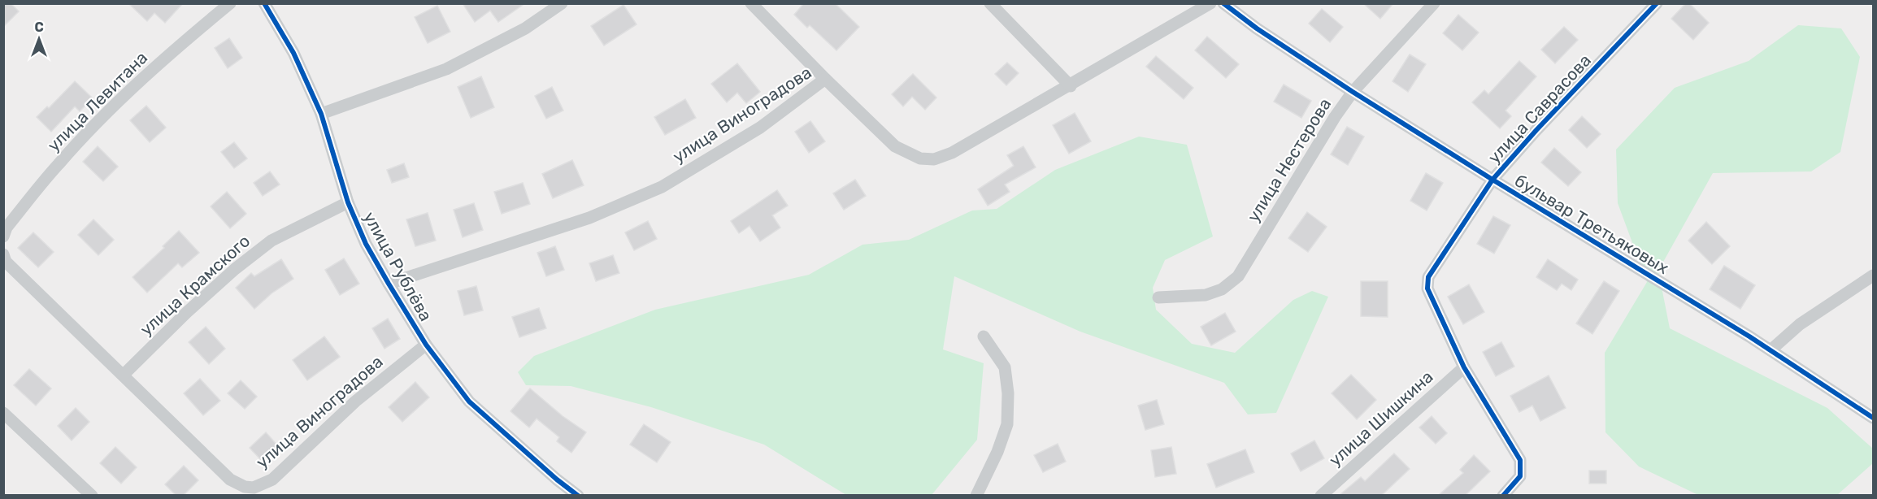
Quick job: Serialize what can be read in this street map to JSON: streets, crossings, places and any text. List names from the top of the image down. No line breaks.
{"streets":{"street":["улица Левитана","улица Саврасова","улица Виноградова","улица Нестерова","бульвар Третьяковых","улица Рублёва","улица Крамского","улица Шишкина"]},"crossings":[["улица Саврасова","бульвар Третьяковых"],["улица Саврасова","улица Шишкина"],["улица Виноградова","улица Рублёва"],["улица Виноградова","улица Крамского"],["улица Нестерова","бульвар Третьяковых"],["улица Рублёва","улица Крамского"]],"north":"top"}
